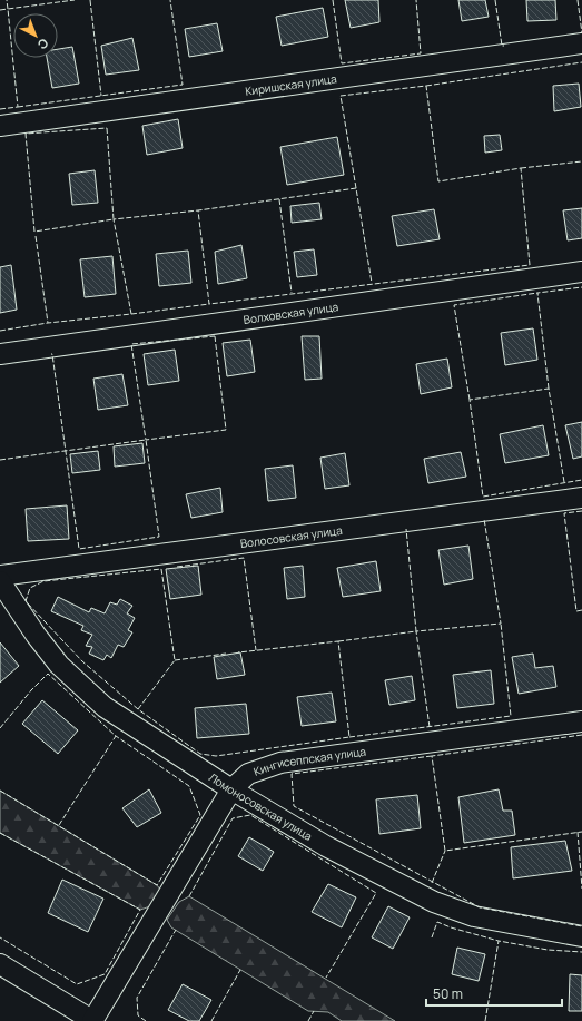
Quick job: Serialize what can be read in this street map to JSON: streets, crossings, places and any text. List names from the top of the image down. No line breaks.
{"streets":{"street":["Киришская улица","Волховская улица","Волосовская улица","Кингисеппская улица","Ломоносовская улица"]},"crossings":[["Кингисеппская улица","Ломоносовская улица"]],"scale_bar":"50 m","north":"bottom right"}
